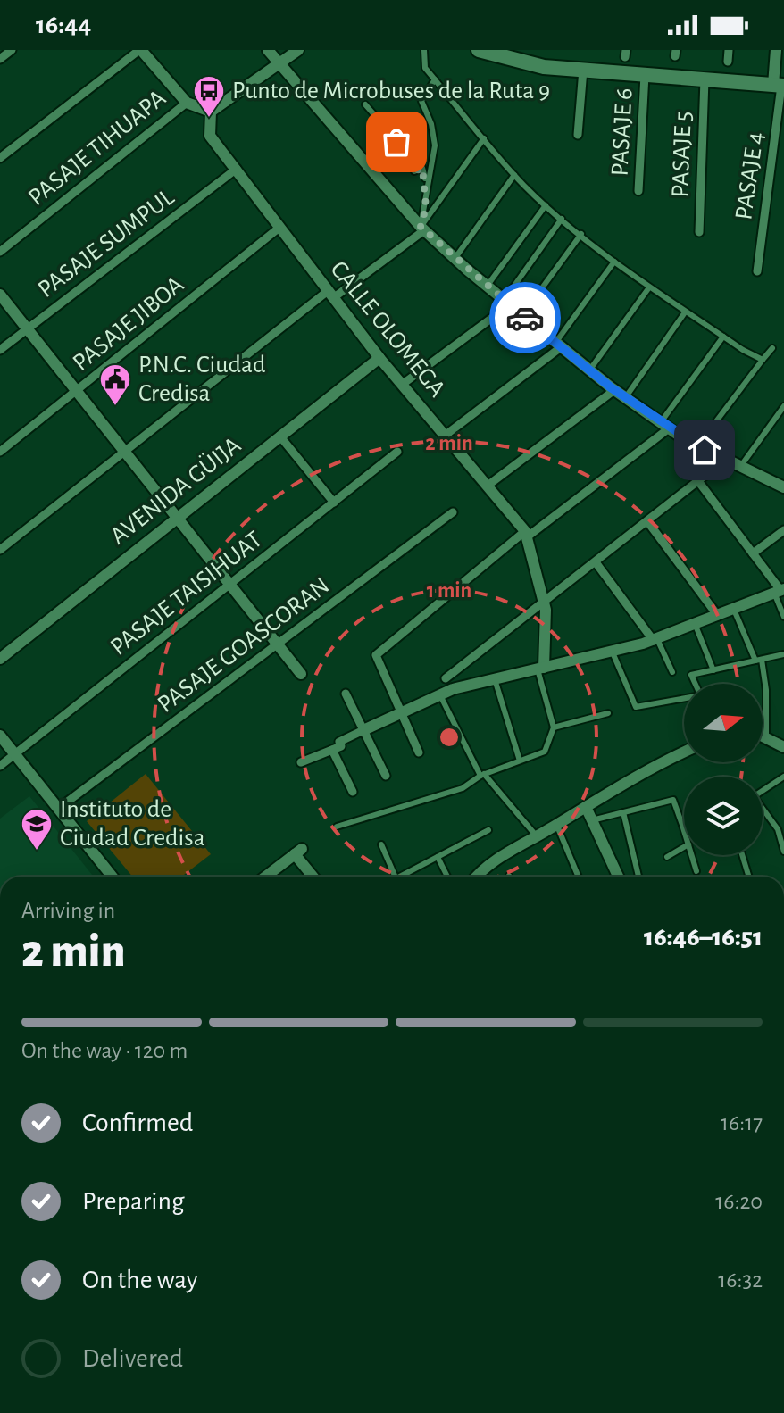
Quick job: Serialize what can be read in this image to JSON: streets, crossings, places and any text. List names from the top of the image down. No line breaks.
{"streets":{"street":["PASAJE 6","PASAJE TIHUAPA","PASAJE 5","PASAJE 4","PASAJE SUMPUL","PASAJE JIBOA","CALLE OLOMEGA","AVENIDA GÜIJA","PASAJE TAISIHUAT","PASAJE GOASCORAN"]},"crossings":[["PASAJE SUMPUL","CALLE OLOMEGA"],["PASAJE JIBOA","CALLE OLOMEGA"],["CALLE OLOMEGA","AVENIDA GÜIJA"]],"places":{"bus stop":["Punto de Microbuses de la Ruta 9"],"public building":["P.N.C. Ciudad Credisa"],"school or university":["Instituto de Ciudad Credisa"]},"north":"right","page":{"status":"16:44","heading":["2 min","Arriving in","16:46–16:51"],"bar":"On the way · 120 m","list":[["Confirmed","16:17"],["Preparing","16:20"],["On the way","16:32"],"Delivered"]},"rings":["2 min","1 min"]}
